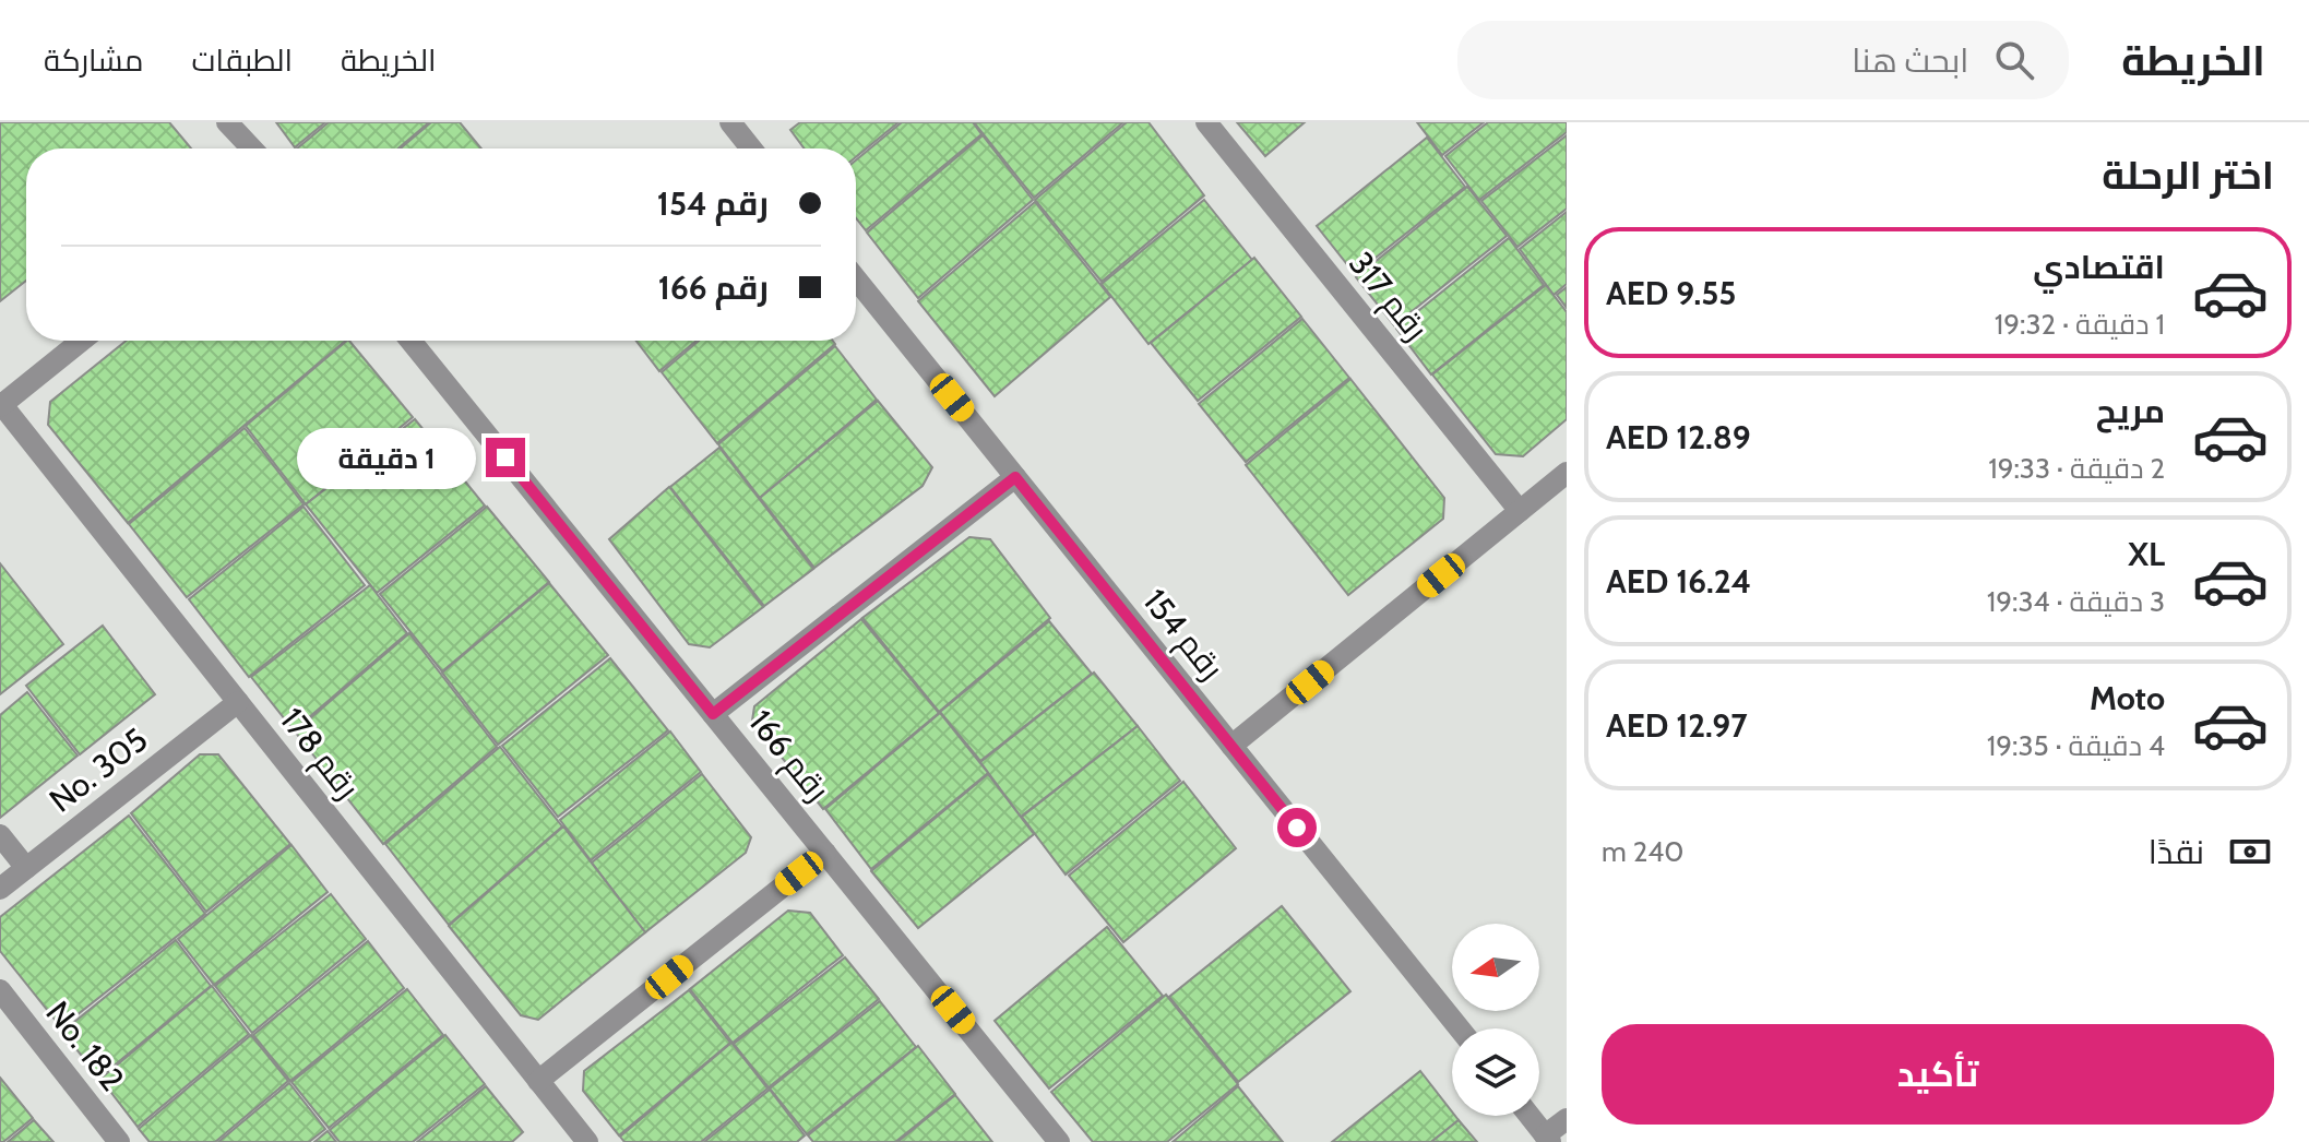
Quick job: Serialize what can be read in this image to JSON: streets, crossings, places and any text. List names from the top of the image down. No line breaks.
{"streets":{"street":["رقم 317","رقم 154","رقم 178","رقم 166","No. 305","No. 182"]},"crossings":[["رقم 178","No. 305"]],"north":"left","page":{"header":"الخريطة","search":"ابحث هنا","nav":["الخريطة","الطبقات","مشاركة"],"heading":"اختر الرحلة","banner":["رقم 154","رقم 166"],"list":[{"name":"اقتصادي","note":"1 دقيقة · 19:32","value":"AED 9.55"},{"name":"مريح","note":"2 دقيقة · 19:33","value":"AED 12.89"},{"name":"XL","note":"3 دقيقة · 19:34","value":"AED 16.24"},{"name":"Moto","note":"4 دقيقة · 19:35","value":"AED 12.97"}],"bubble":"1 دقيقة","pay":["نقدًا","240 m"],"buttons":"تأكيد"}}
